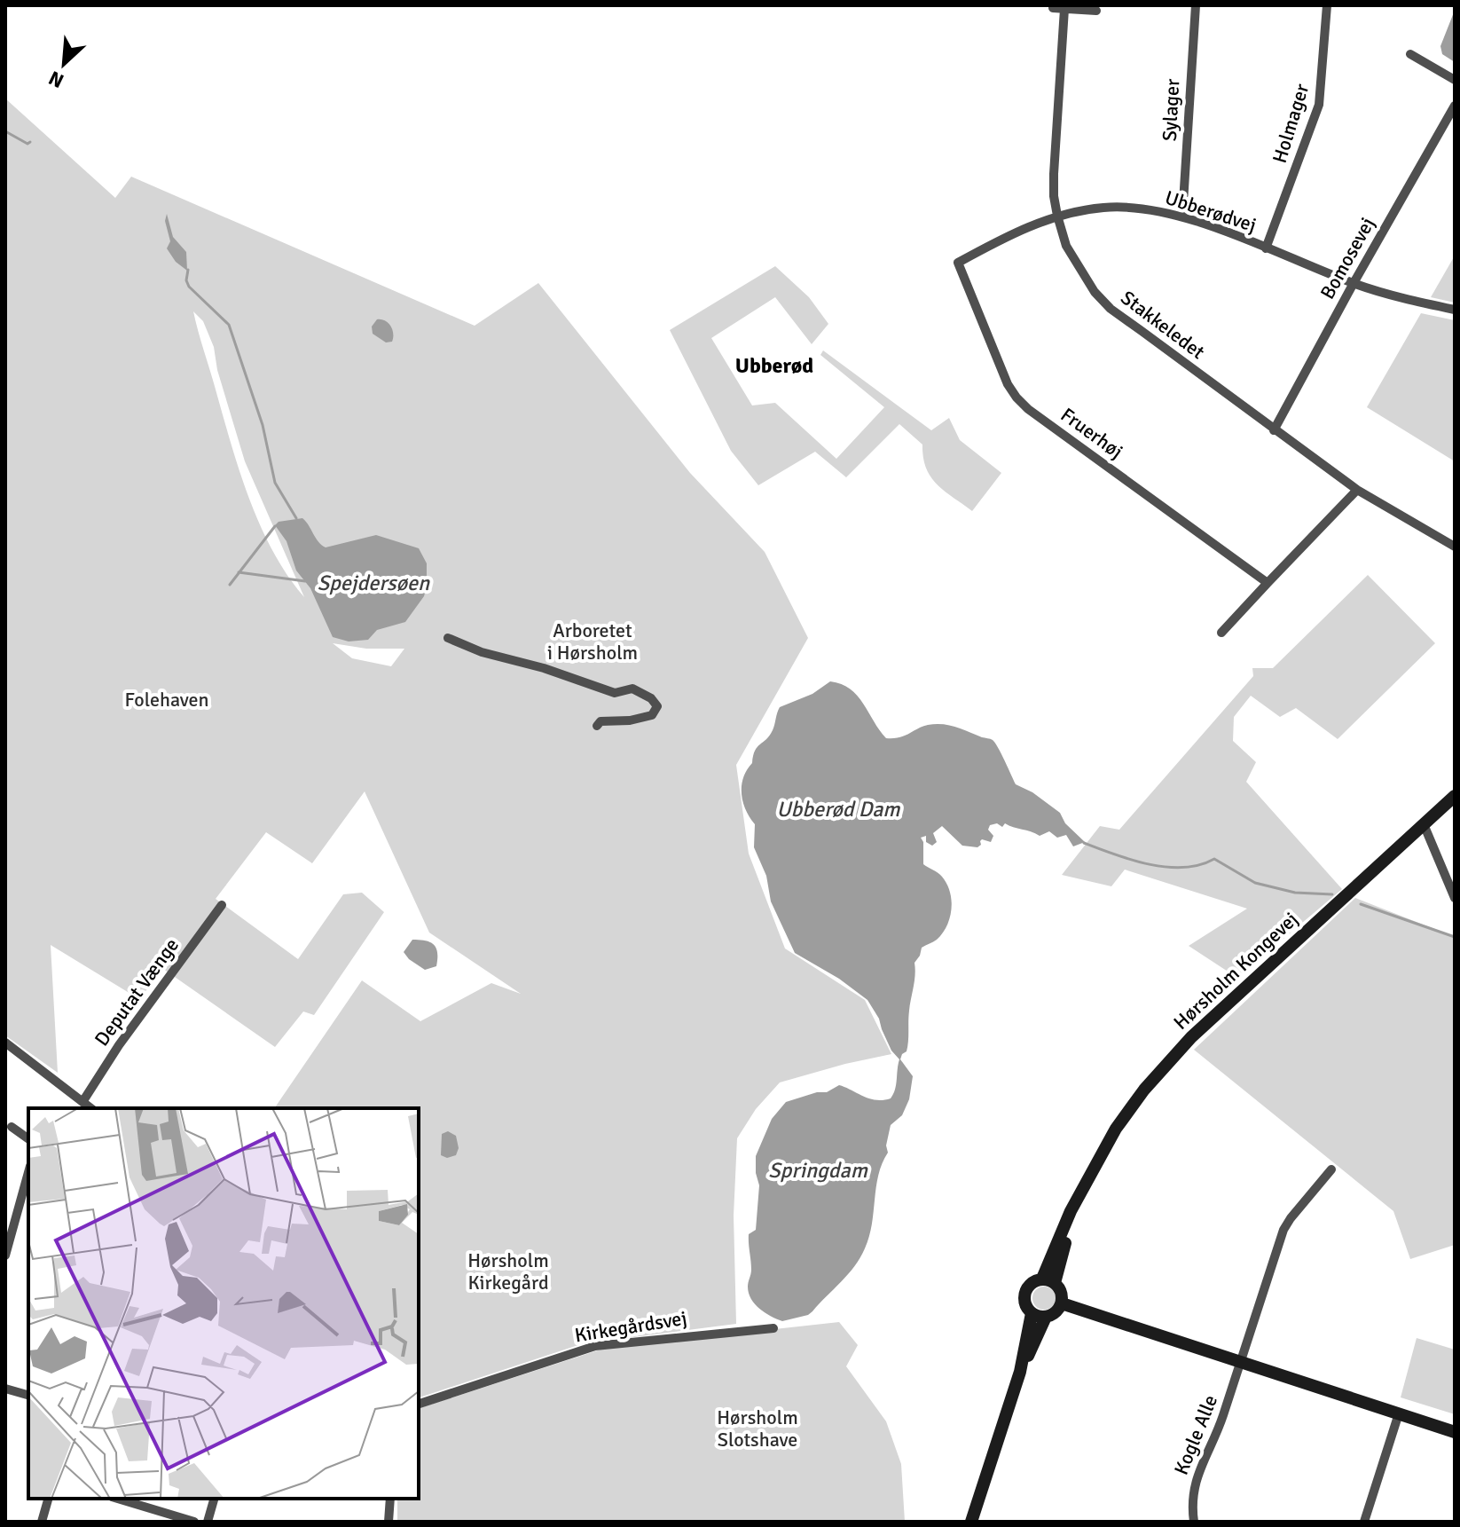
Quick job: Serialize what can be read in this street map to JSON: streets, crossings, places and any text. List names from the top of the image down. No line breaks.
{"streets":{"main road":["Hørsholm Kongevej"],"street":["Sylager","Holmager","Ubberødvej","Bomosevej","Stakkeledet","Fruerhøj","Deputat Vænge","Kirkegårdsvej","Kogle Alle"]},"crossings":[["Sylager","Ubberødvej"],["Holmager","Ubberødvej"],["Ubberødvej","Bomosevej"],["Ubberødvej","Stakkeledet"],["Ubberødvej","Fruerhøj"],["Bomosevej","Stakkeledet"]],"districts":["Ubberød"],"water":["Spejdersøen","Ubberød Dam","Springdam"],"parks":["Arboretet i Hørsholm","Folehaven","Hørsholm Kirkegård","Hørsholm Slotshave"],"north":"bottom left"}
